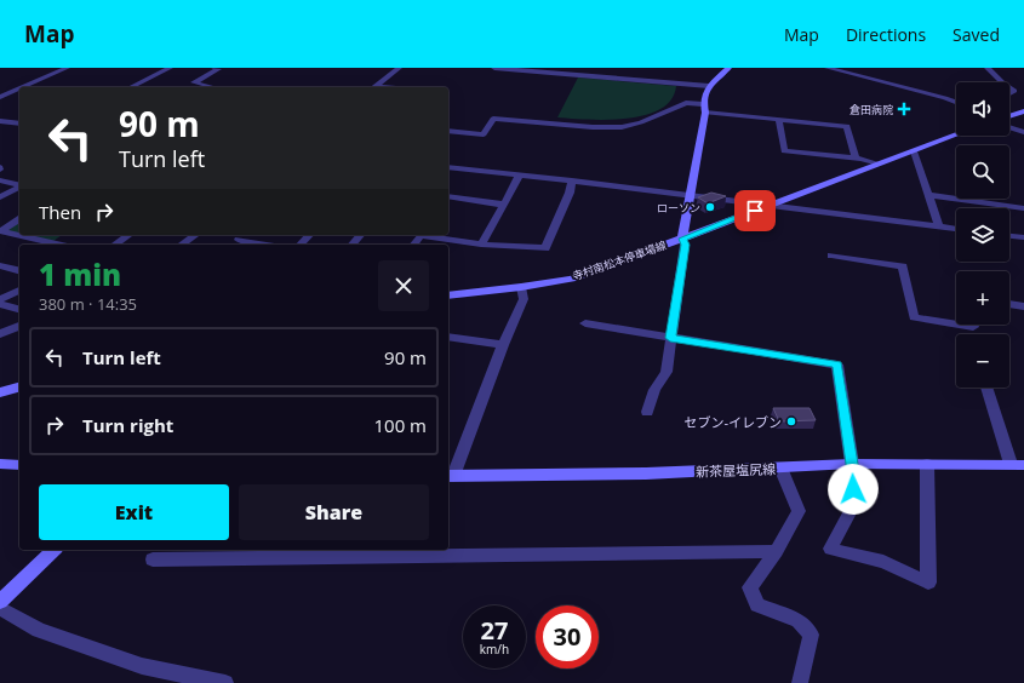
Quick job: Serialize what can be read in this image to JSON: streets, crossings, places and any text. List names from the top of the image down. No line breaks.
{"streets":{"main road":["寺村南松本停車場線","新茶屋塩尻線"]},"places":{"health":["倉田病院"],"other":["ローソン","セブン-イレブン"]},"page":{"header":"Map","nav":["Map","Directions","Saved"],"map_buttons":["+","−"],"turn":["90 m","Turn left"],"then":"Then","heading":["1 min","380 m · 14:35"],"list":[{"name":"Turn left","value":"90 m"},{"name":"Turn right","value":"100 m"}],"buttons":["Exit","Share"],"speed":"27 km/h","limit":"30"}}
